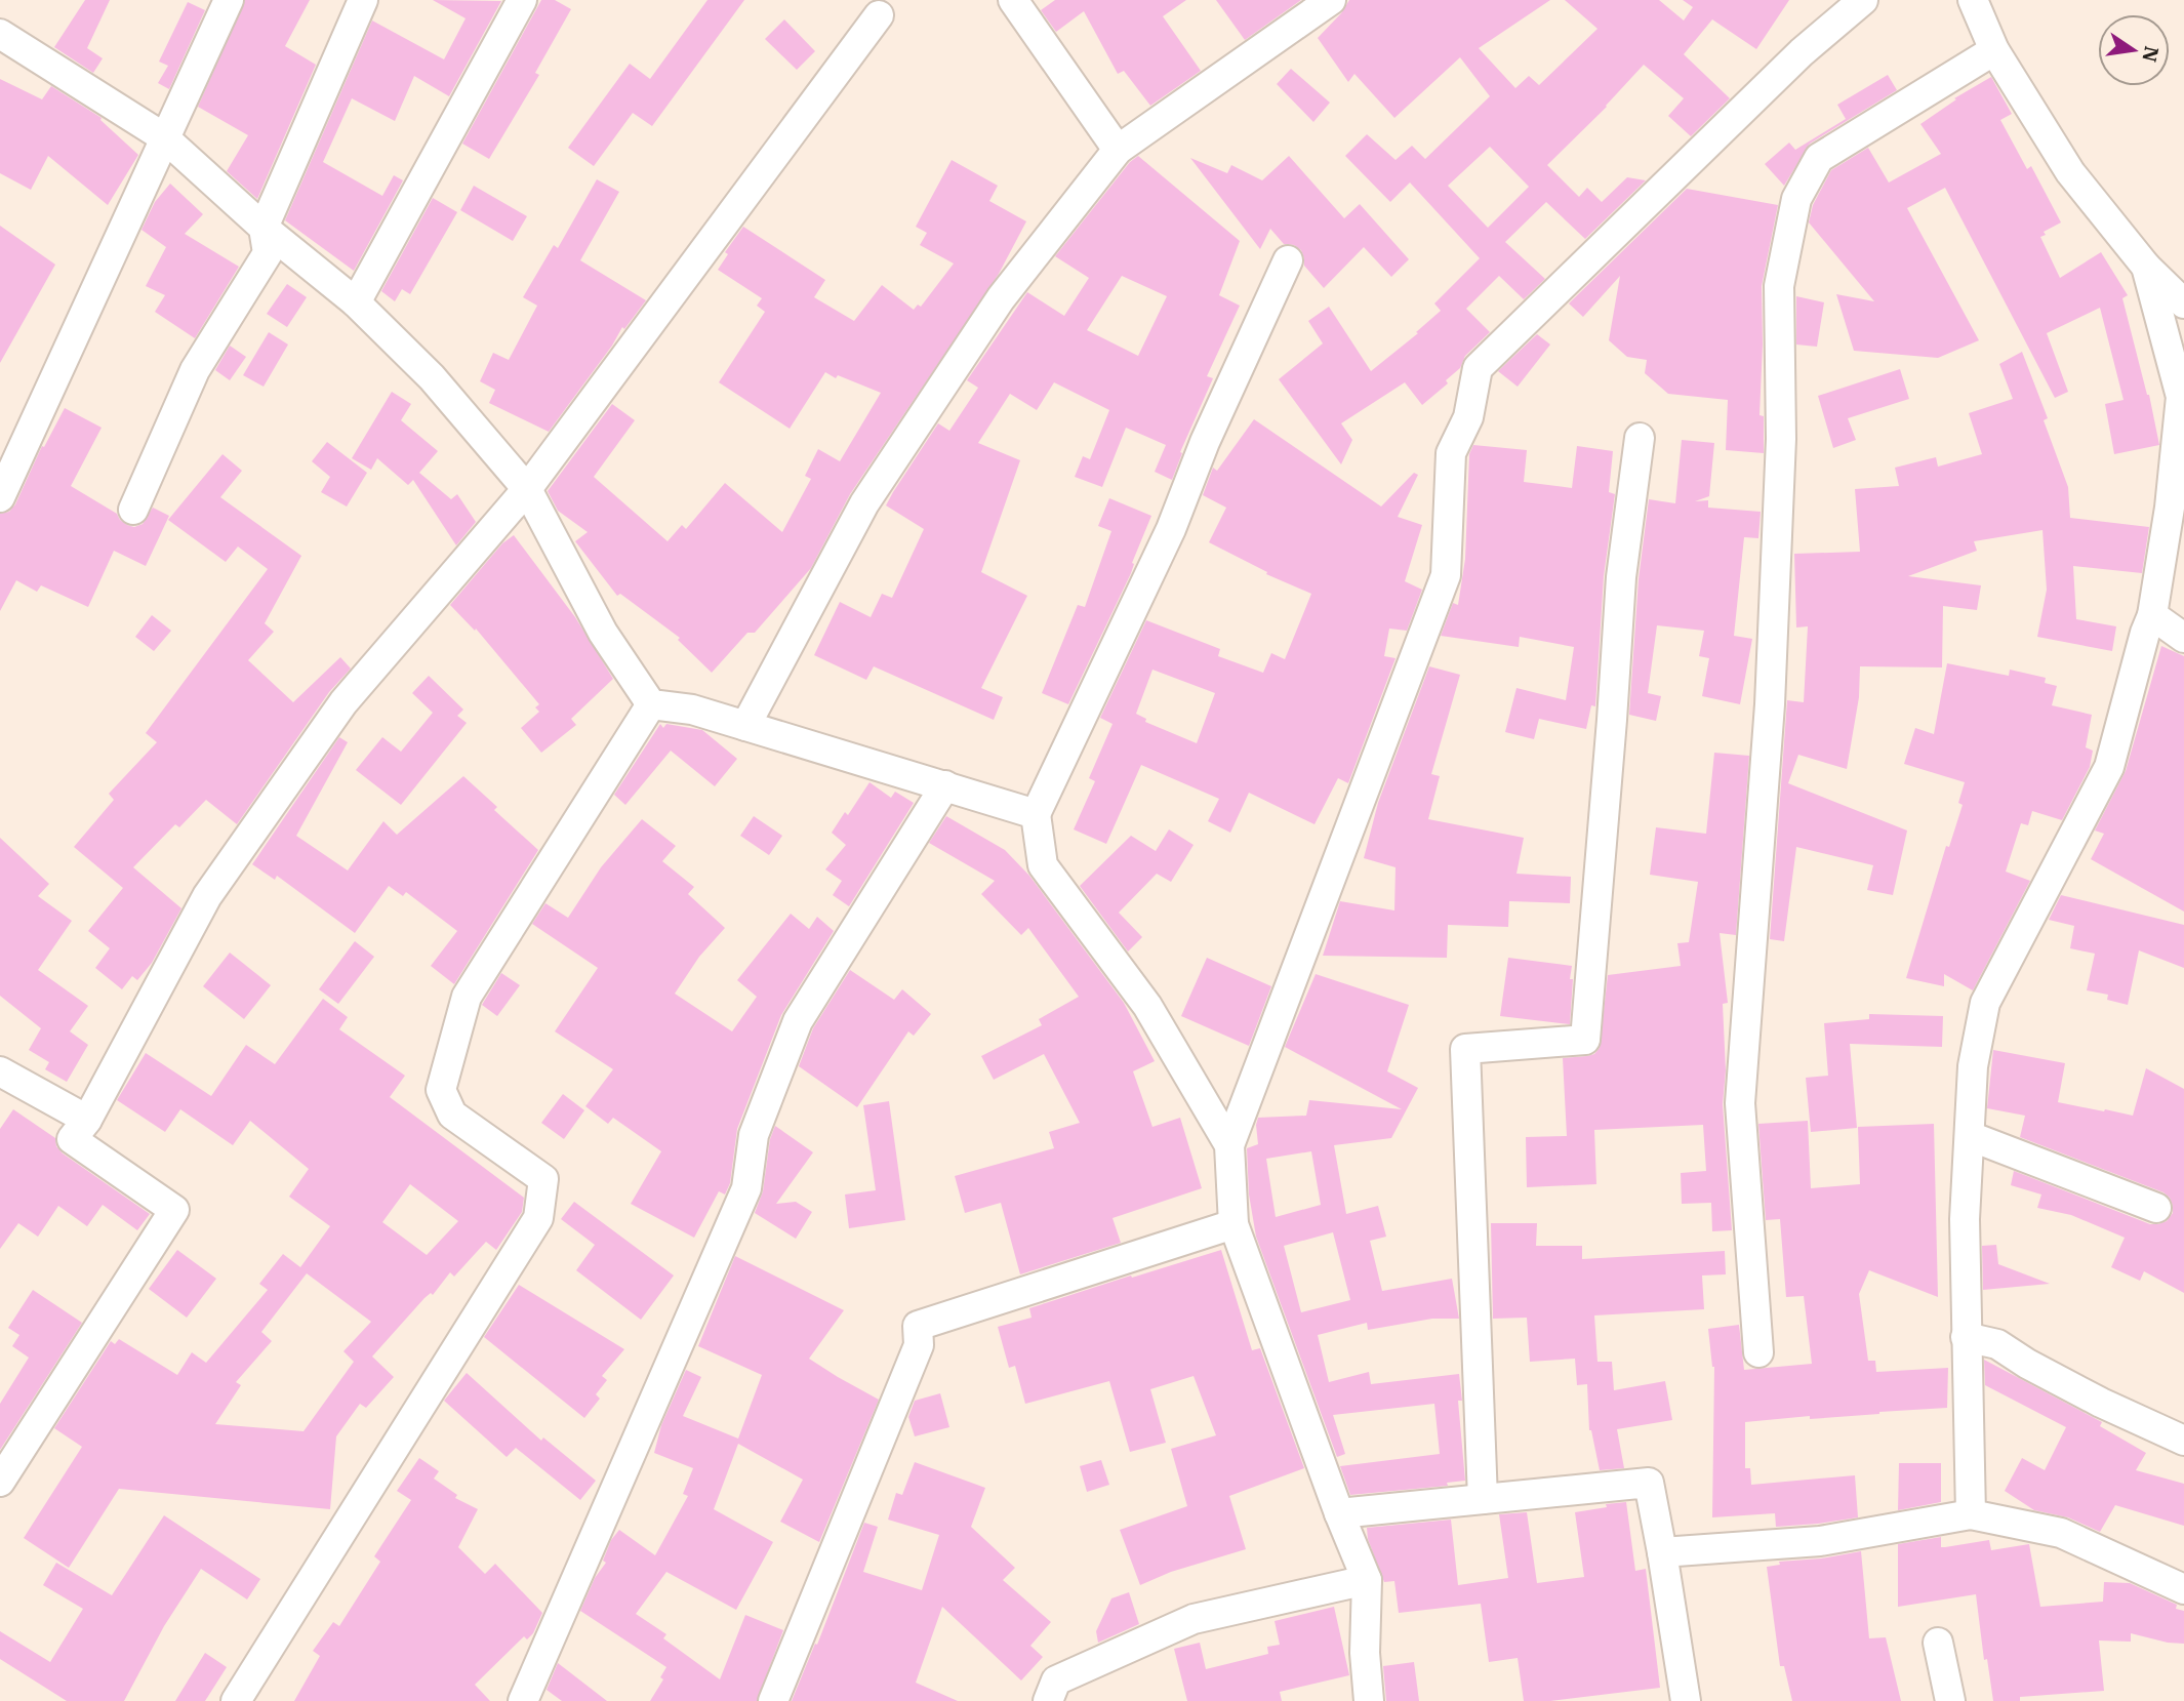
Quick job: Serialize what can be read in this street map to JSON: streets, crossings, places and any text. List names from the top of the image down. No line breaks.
{"north":"right"}
